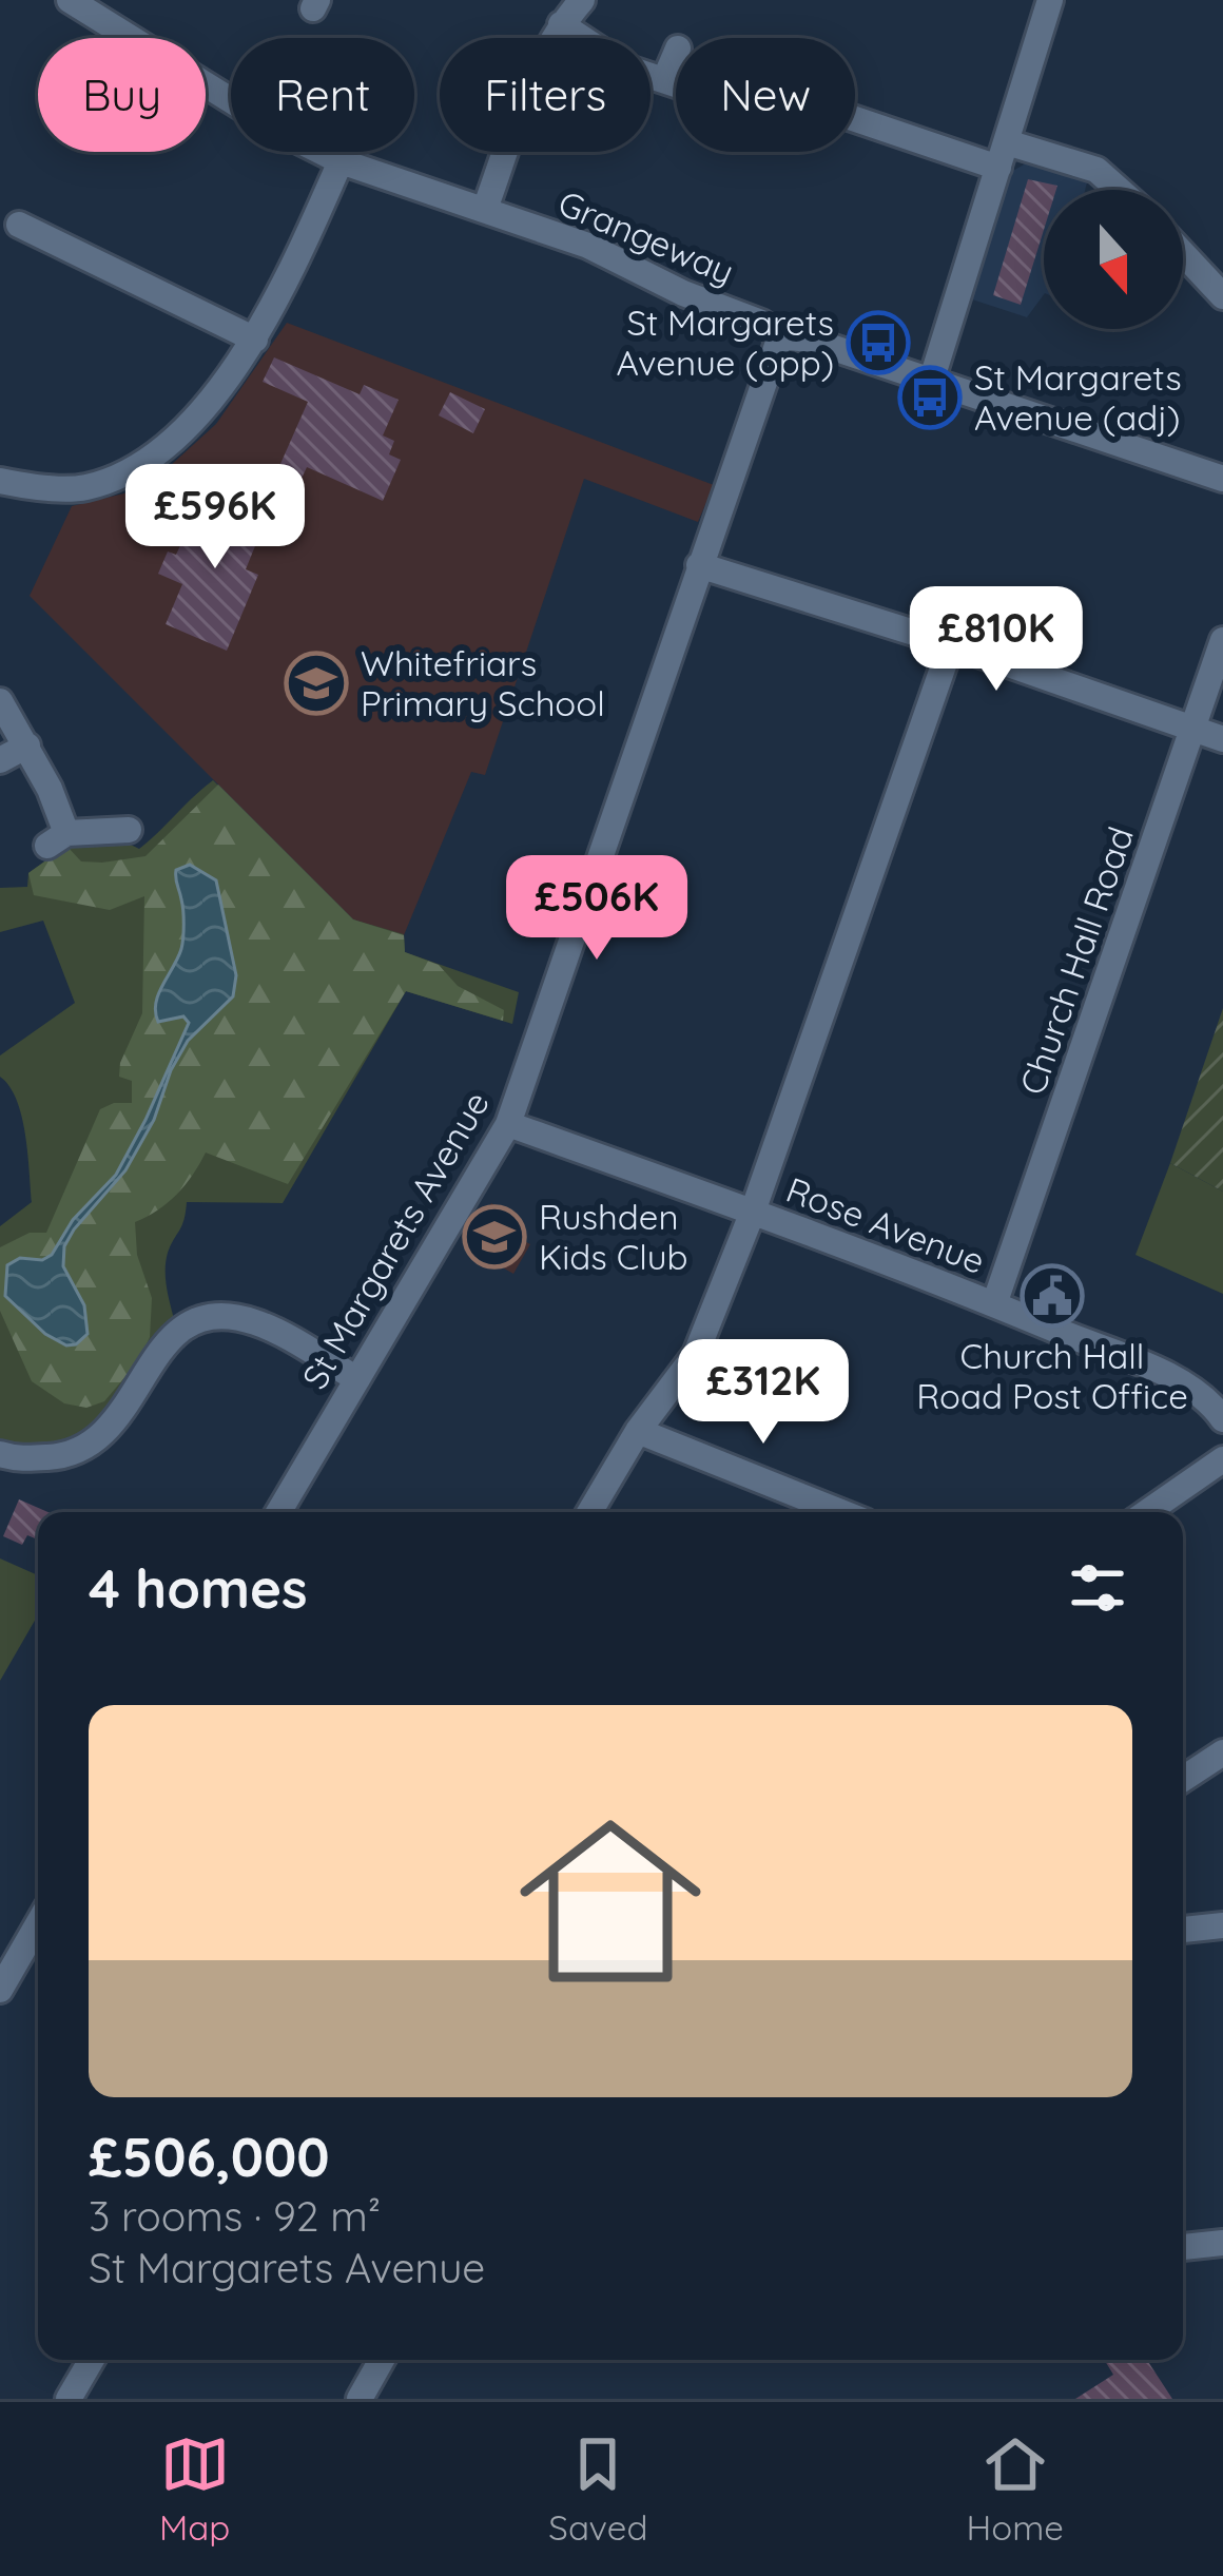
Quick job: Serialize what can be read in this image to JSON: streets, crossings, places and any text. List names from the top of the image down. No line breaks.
{"streets":{"street":["Grangeway","Church Hall Road","Rose Avenue","St Margarets Avenue"]},"crossings":[["Grangeway","St Margarets Avenue"],["Church Hall Road","Rose Avenue"],["Rose Avenue","St Margarets Avenue"]],"places":{"bus stop":["St Margarets Avenue (opp)","St Margarets Avenue (adj)"],"school or university":["Whitefriars Primary School","Rushden Kids Club"],"public building":["Church Hall Road Post Office"]},"north":"bottom","page":{"chip":["Buy","Rent","Filters","New"],"price":["£596K","£810K","£506K","£312K"],"heading":"4 homes","list":[{"name":"£506,000","note":"3 rooms · 92 m² · St Margarets Avenue"}],"tabs":["Map","Saved","Home"]}}
